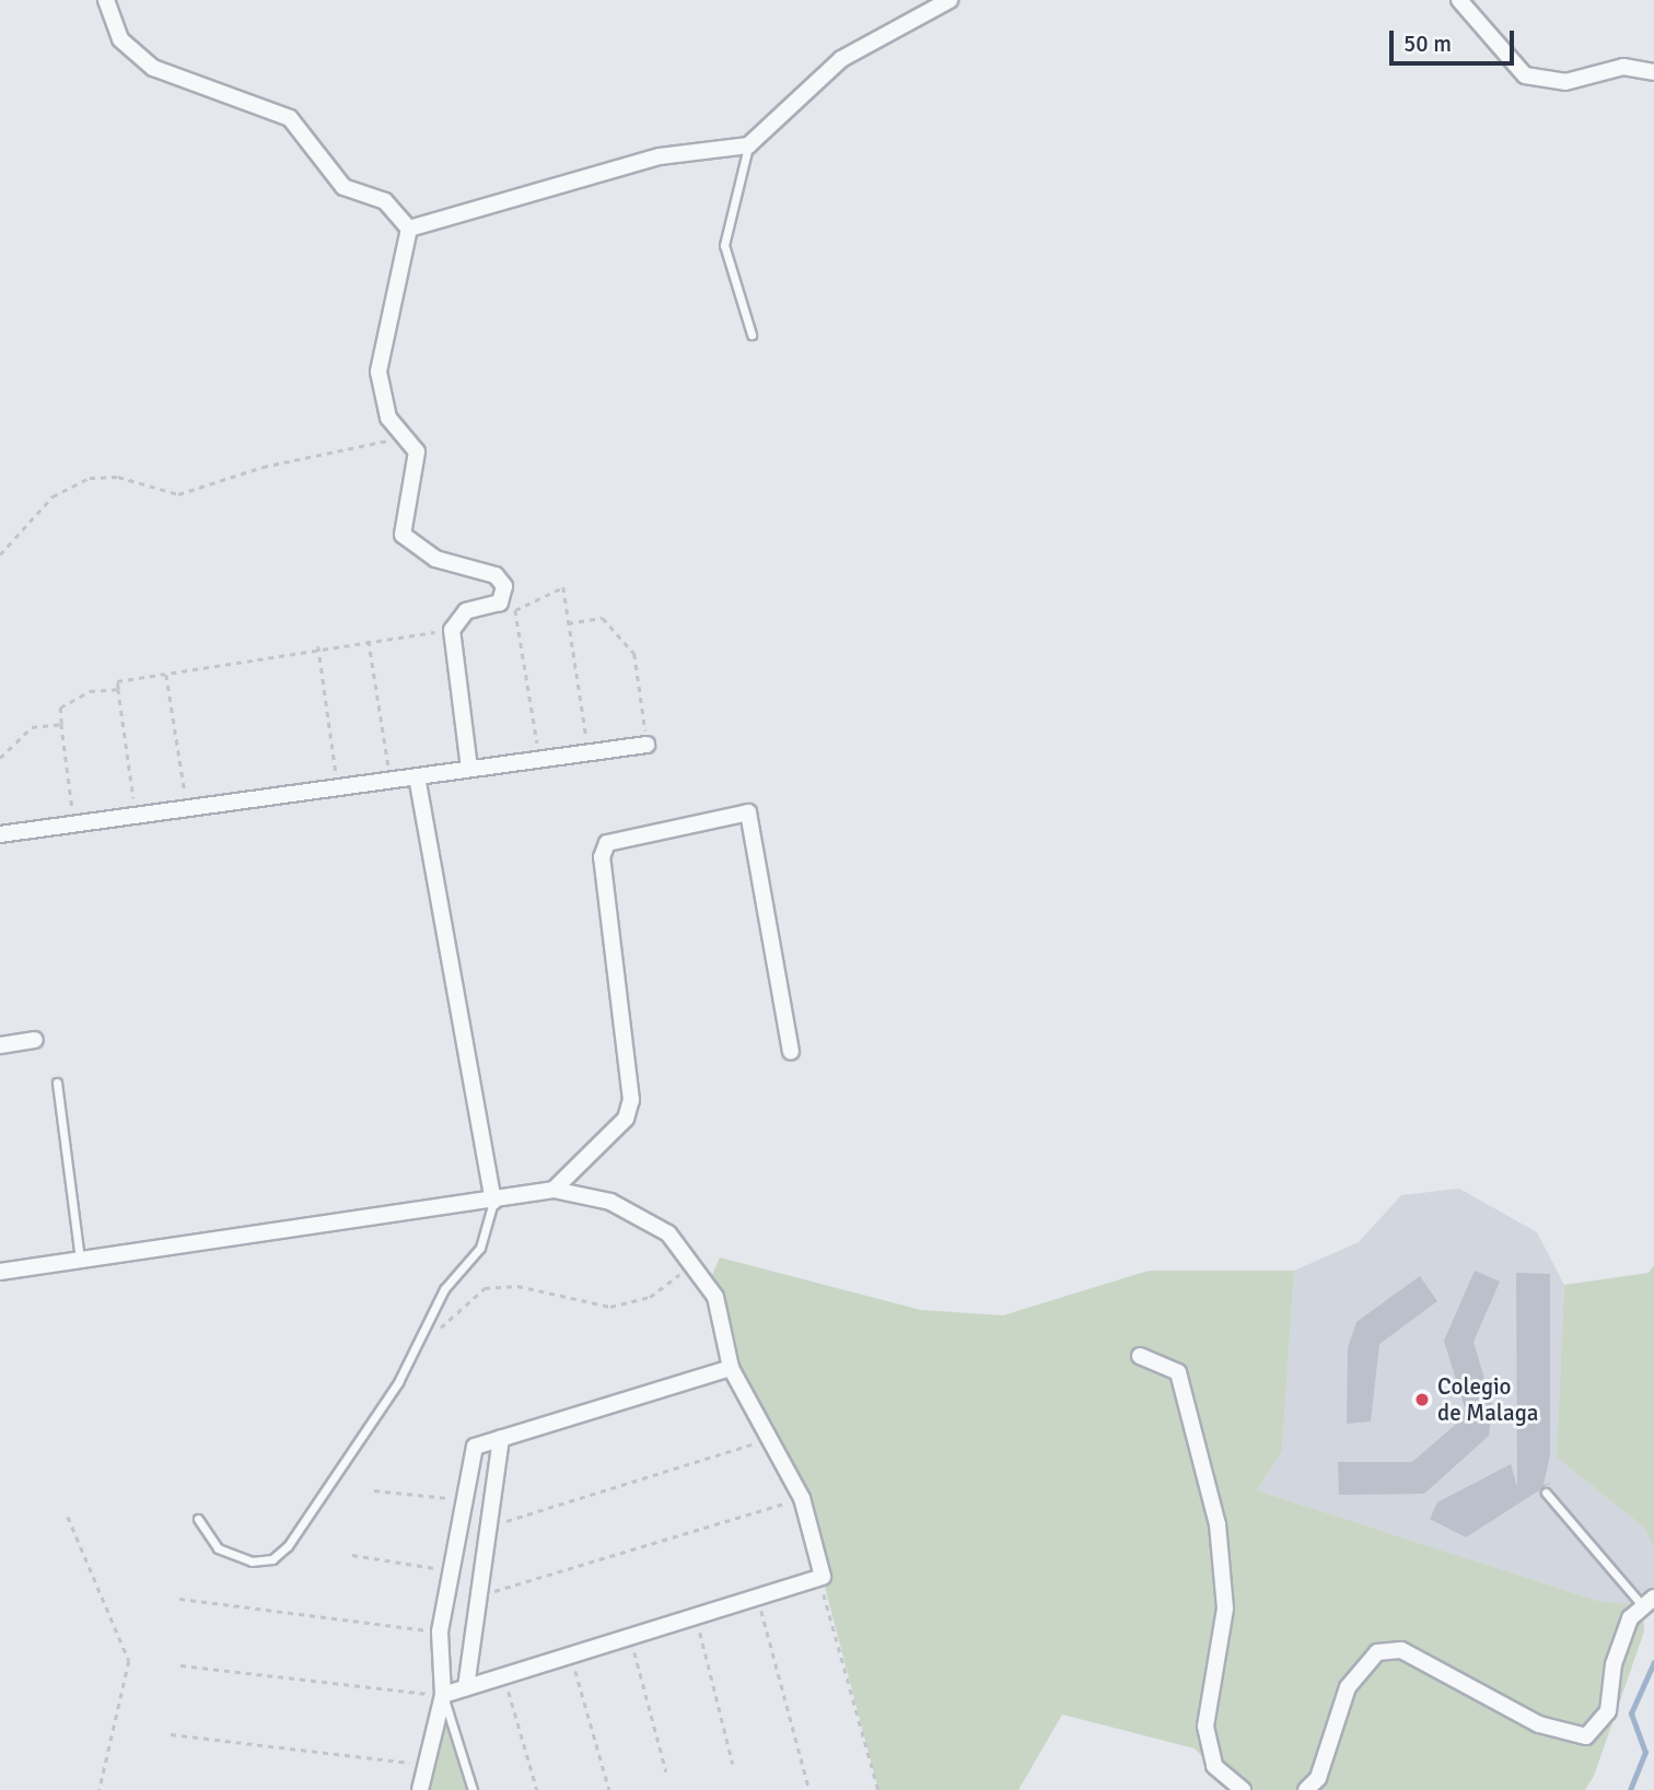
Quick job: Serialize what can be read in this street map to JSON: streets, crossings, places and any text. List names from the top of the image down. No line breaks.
{"places":["Colegio de Malaga"],"scale_bar":"50 m"}
